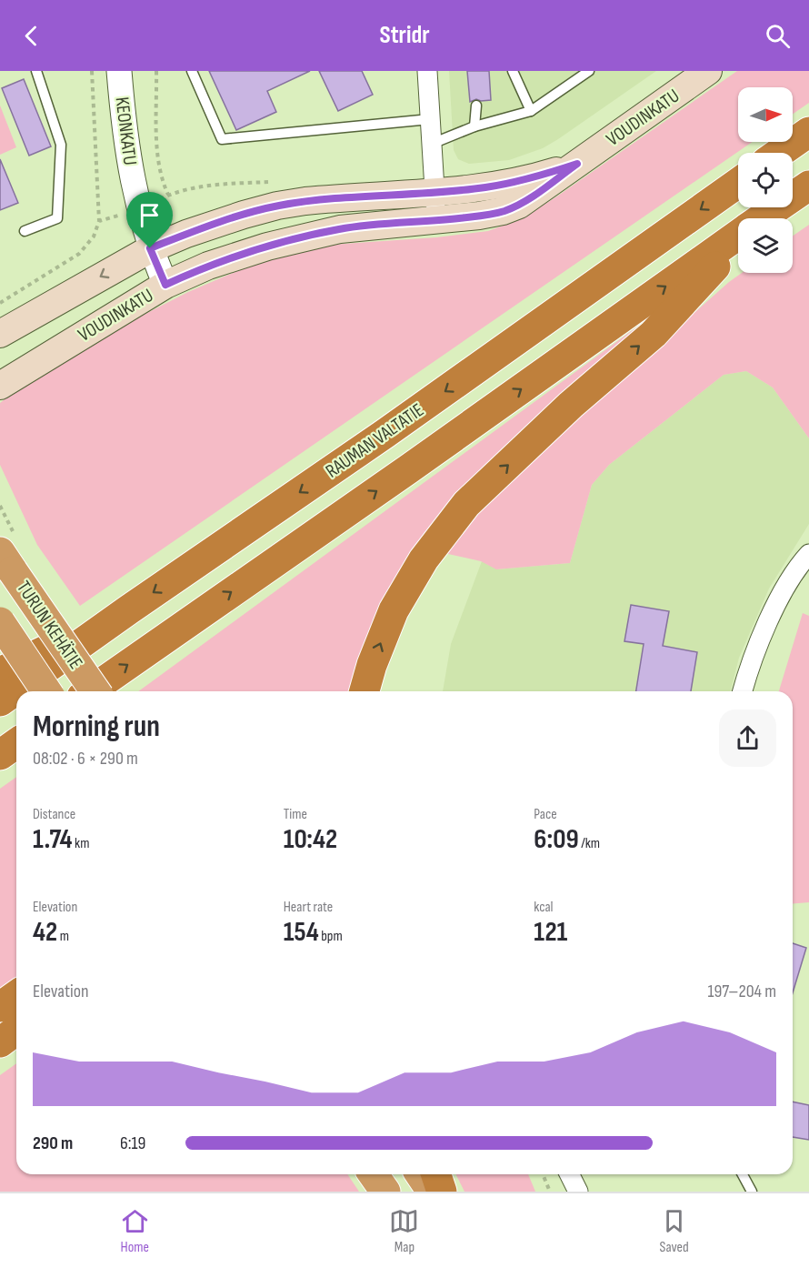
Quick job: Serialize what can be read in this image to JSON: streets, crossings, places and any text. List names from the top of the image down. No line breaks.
{"streets":{"highway":["RAUMAN VALTATIE","TURUN KEHÄTIE"],"main road":["VOUDINKATU"],"street":["KEONKATU"]},"crossings":[["VOUDINKATU","KEONKATU"]],"north":"right","page":{"header":"Stridr","heading":["Morning run","08:02 · 6 × 290 m"],"stats":[["Distance","1.74 km"],["Time","10:42"],["Pace","6:09 /km"],["Elevation","42 m"],["Heart rate","154 bpm"],["kcal","121"]],"chart":["Elevation","197–204 m"],"list":[{"name":"290 m","note":"6:19"}],"tabs":["Home","Map","Saved"]}}
